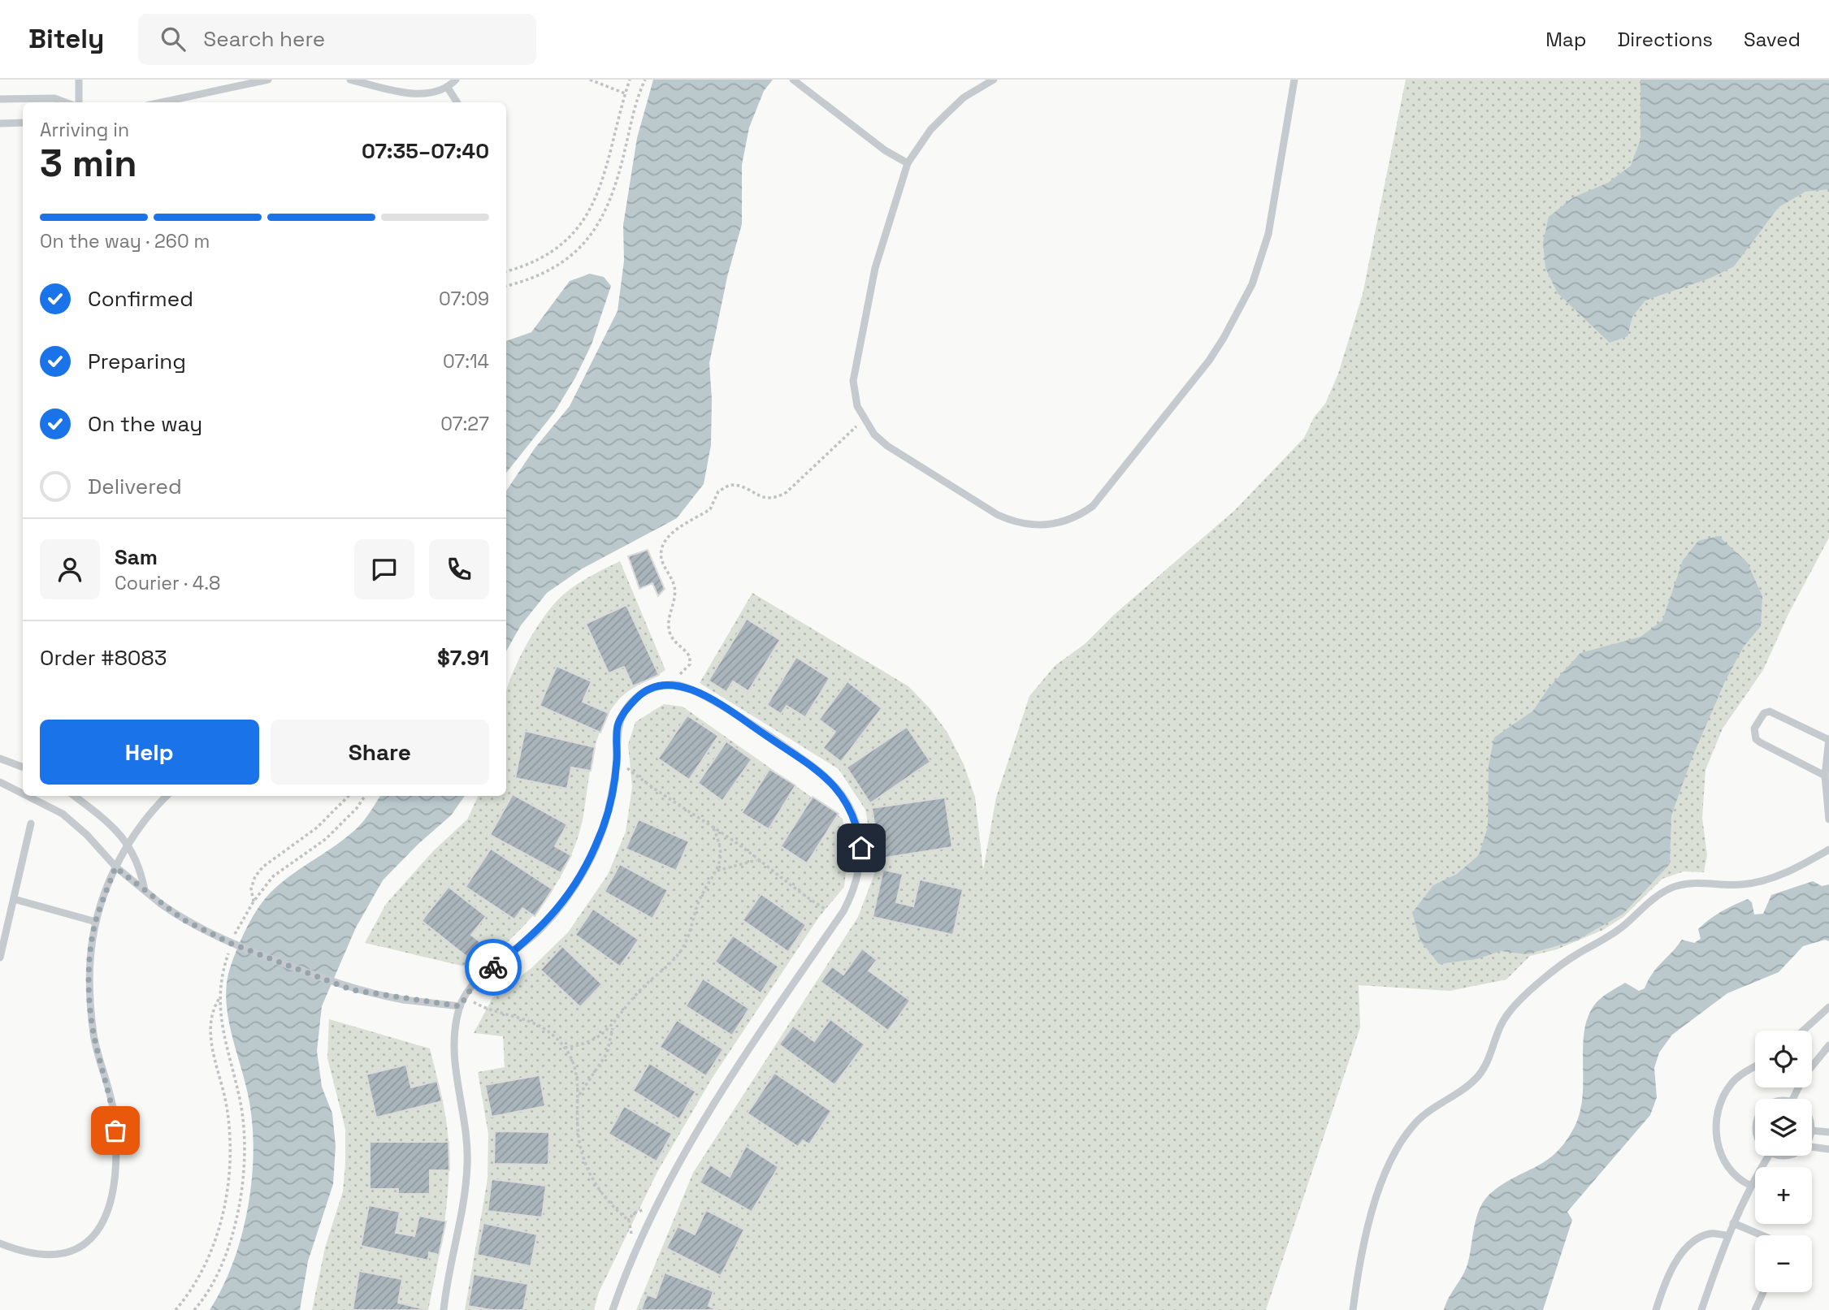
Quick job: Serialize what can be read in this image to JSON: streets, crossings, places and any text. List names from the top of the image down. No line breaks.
{"page":{"header":"Bitely","search":"Search here","nav":["Map","Directions","Saved"],"heading":["3 min","Arriving in","07:35–07:40"],"panel":["Sam","Courier · 4.8","Order #8083","$7.91"],"bar":"On the way · 260 m","list":[["Confirmed","07:09"],["Preparing","07:14"],["On the way","07:27"],"Delivered"],"buttons":["Help","Share"],"map_buttons":["+","−"]}}
